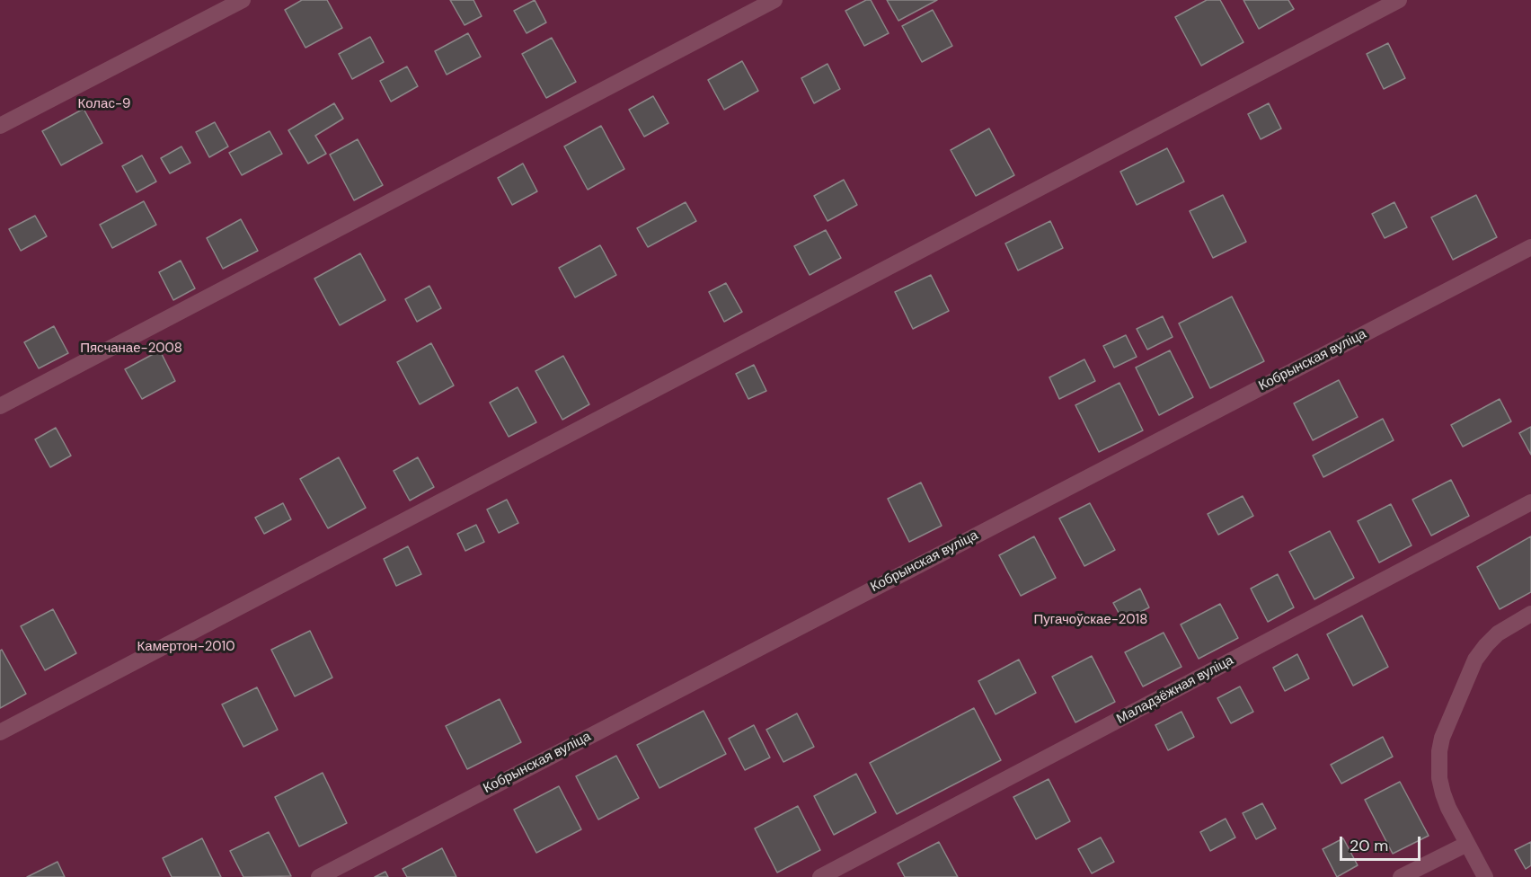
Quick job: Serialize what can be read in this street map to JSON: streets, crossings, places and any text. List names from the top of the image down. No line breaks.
{"streets":{"lane":["Кобрынская вуліца","Маладзёжная вуліца"]},"parks":["Колас-9","Пясчанае-2008","Пугачоўскае-2018","Камертон-2010"],"scale_bar":"20 m"}
